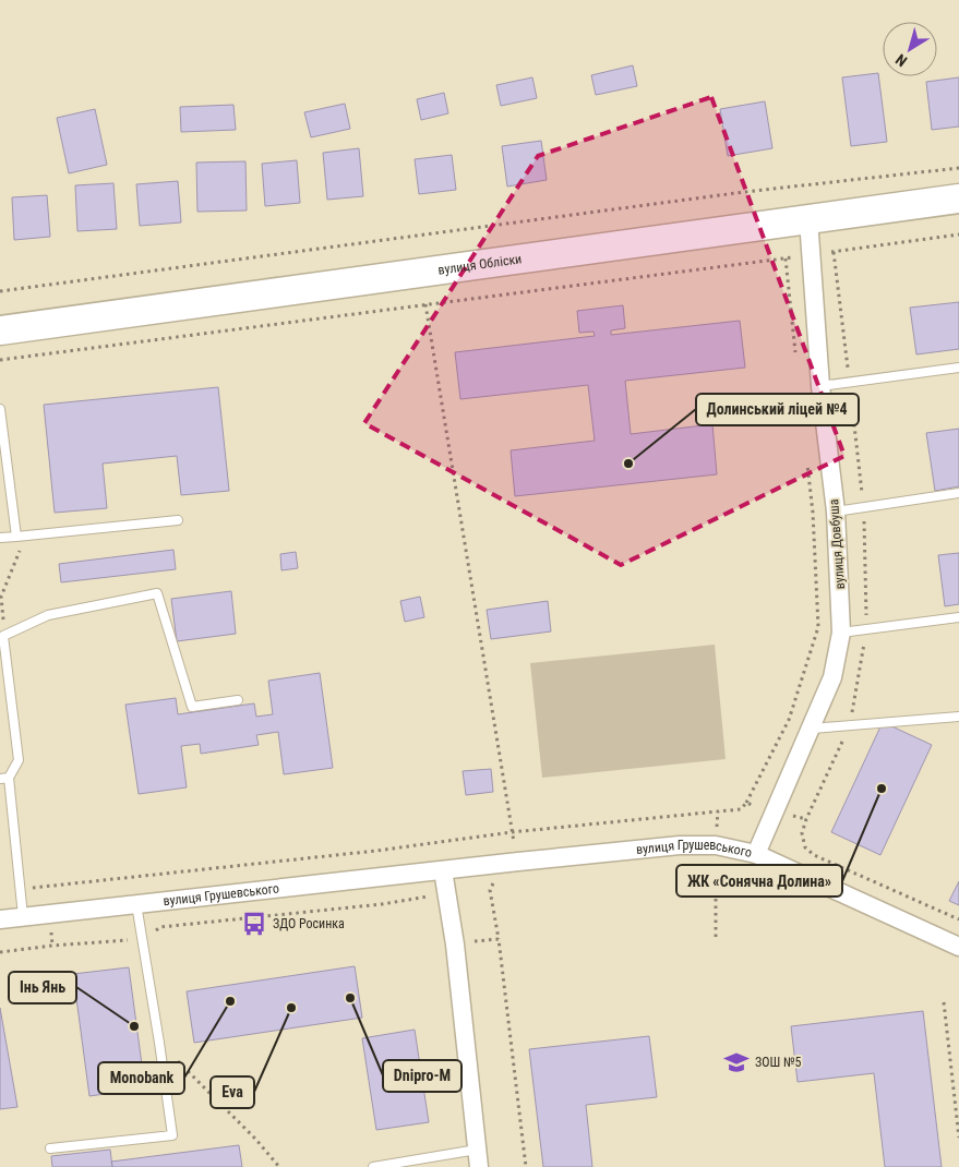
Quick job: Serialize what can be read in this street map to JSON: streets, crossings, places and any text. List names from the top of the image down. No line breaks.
{"streets":{"main road":["вулиця Обліски"],"street":["вулиця Довбуша","вулиця Грушевського"]},"crossings":[["вулиця Обліски","вулиця Довбуша"],["вулиця Довбуша","вулиця Грушевського"]],"places":{"other":["Долинський ліцей №4","ЖК «Сонячна Долина»","Dnipro-M","Monobank","Eva","Інь Янь"],"bus stop":["ЗДО Росинка"],"school or university":["ЗОШ №5"]},"north":"bottom left"}
